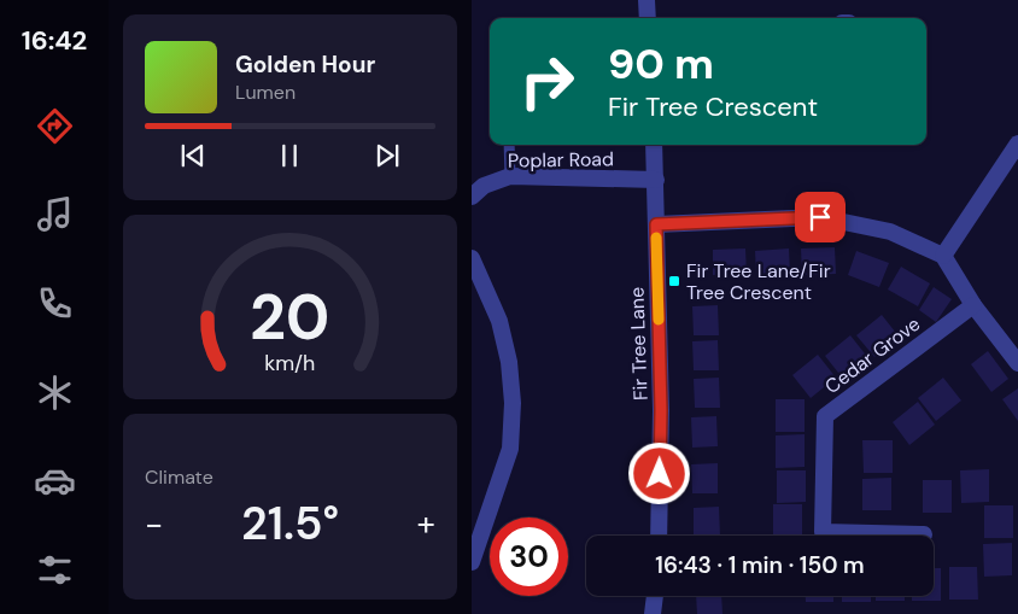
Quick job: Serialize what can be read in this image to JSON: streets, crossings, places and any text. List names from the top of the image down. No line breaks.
{"streets":{"street":["Poplar Road","Fir Tree Lane","Cedar Grove"]},"crossings":[["Poplar Road","Fir Tree Lane"]],"places":{"transit":["Fir Tree Lane/Fir Tree Crescent"]},"page":{"tabs":"16:42","turn":["90 m","Fir Tree Crescent"],"song":["Golden Hour","Lumen"],"tile":"Climate","heat":["−","21.5°","+"],"limit":"30","trip":"16:43 · 1 min · 150 m","gauge":["20","km/h"]}}
